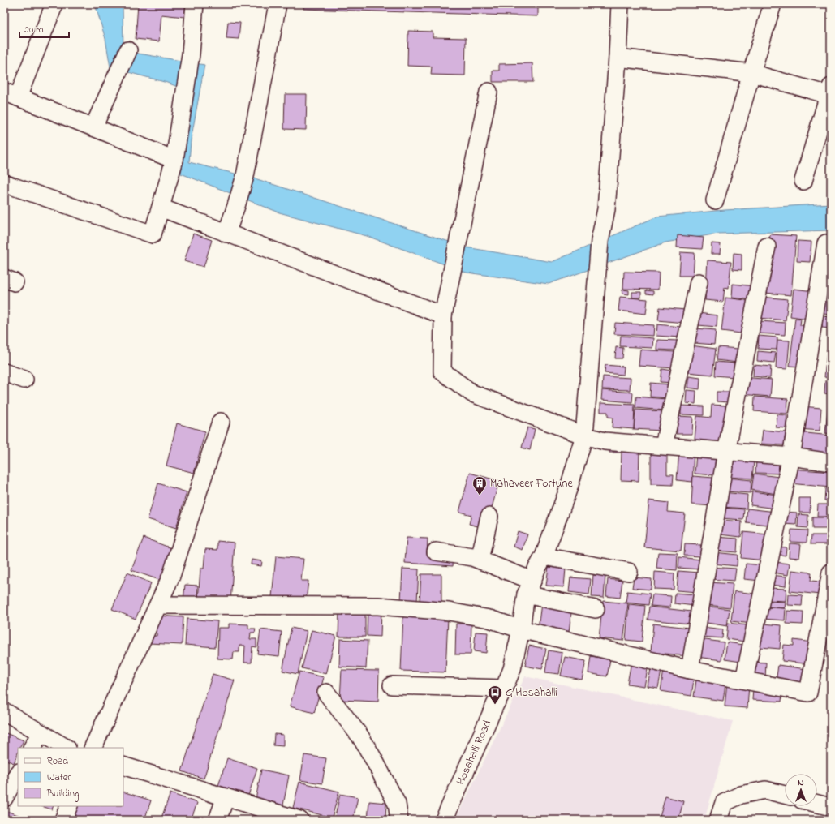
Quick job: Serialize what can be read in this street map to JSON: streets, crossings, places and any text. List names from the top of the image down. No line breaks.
{"streets":{"street":["Hosahalli Road"]},"places":{"building":["Mahaveer Fortune"],"bus stop":["G Hosahalli"]},"legend":["Road","Water","Building"],"scale_bar":"20 m","north":"top"}
